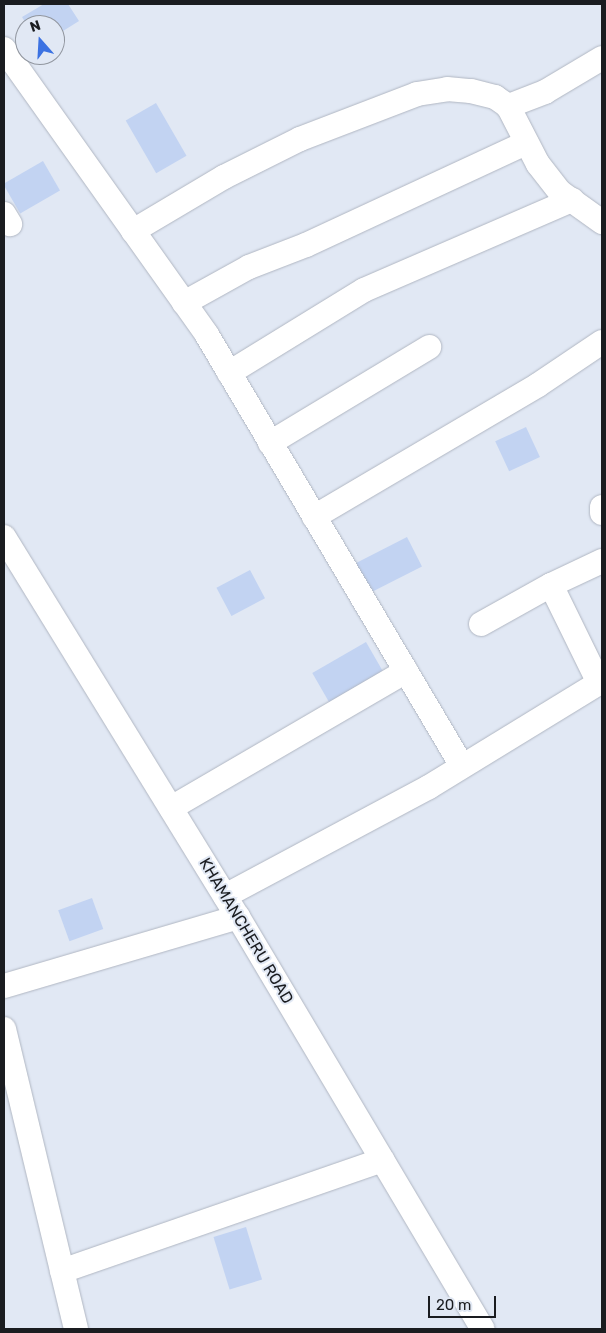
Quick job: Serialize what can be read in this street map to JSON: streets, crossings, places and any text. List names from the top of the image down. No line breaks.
{"streets":{"street":["KHAMANCHERU ROAD"]},"scale_bar":"20 m","north":"top"}
